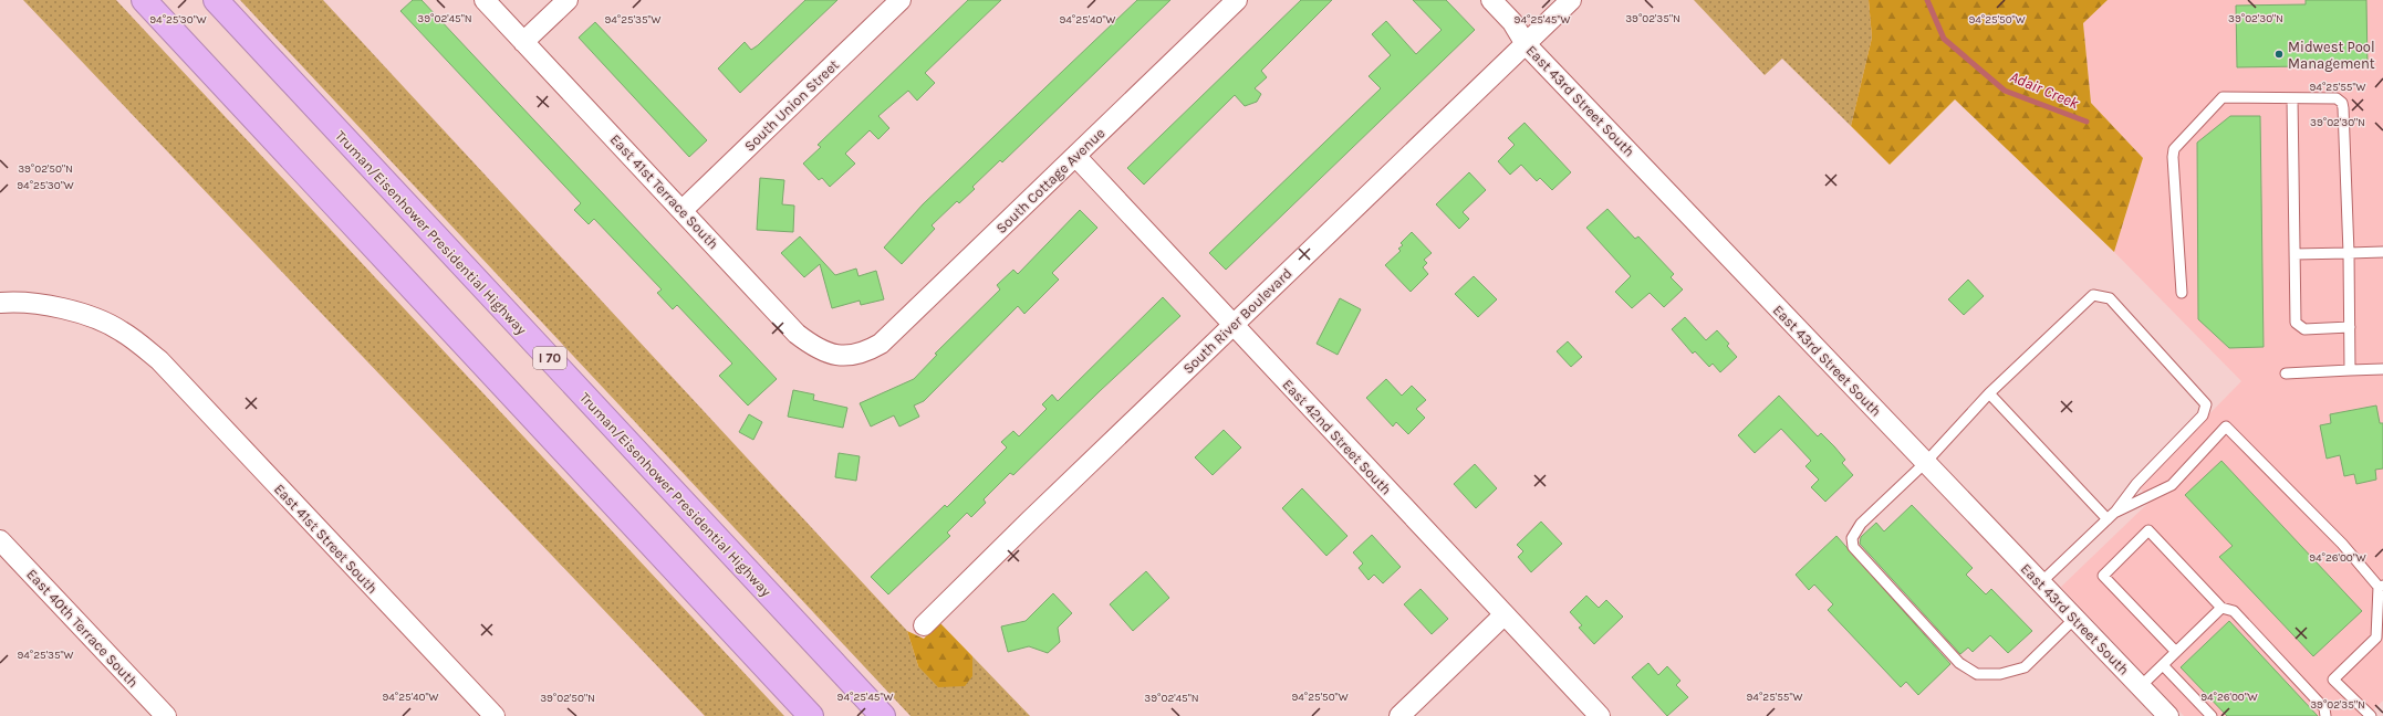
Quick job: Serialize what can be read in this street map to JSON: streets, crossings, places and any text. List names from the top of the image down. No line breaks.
{"streets":{"highway":["Truman/Eisenhower Presidential Highway","I 70"],"street":["East 43rd Street South","South Union Street","South Cottage Avenue","East 41st Terrace South","South River Boulevard","East 42nd Street South","East 41st Street South","East 40th Terrace South"]},"crossings":[["East 43rd Street South","South River Boulevard"],["South Union Street","East 41st Terrace South"],["South Cottage Avenue","East 41st Terrace South"],["South Cottage Avenue","East 42nd Street South"],["South River Boulevard","East 42nd Street South"]],"water":["Adair Creek"],"places":["Midwest Pool Management"],"coordinates":["39°02'45\"N","39°02'35\"N","39°02'30\"N","94°25'30\"W","94°25'35\"W","94°25'40\"W","94°25'45\"W","94°25'50\"W","94°25'55\"W","39°02'50\"N","94°26'00\"W"]}
